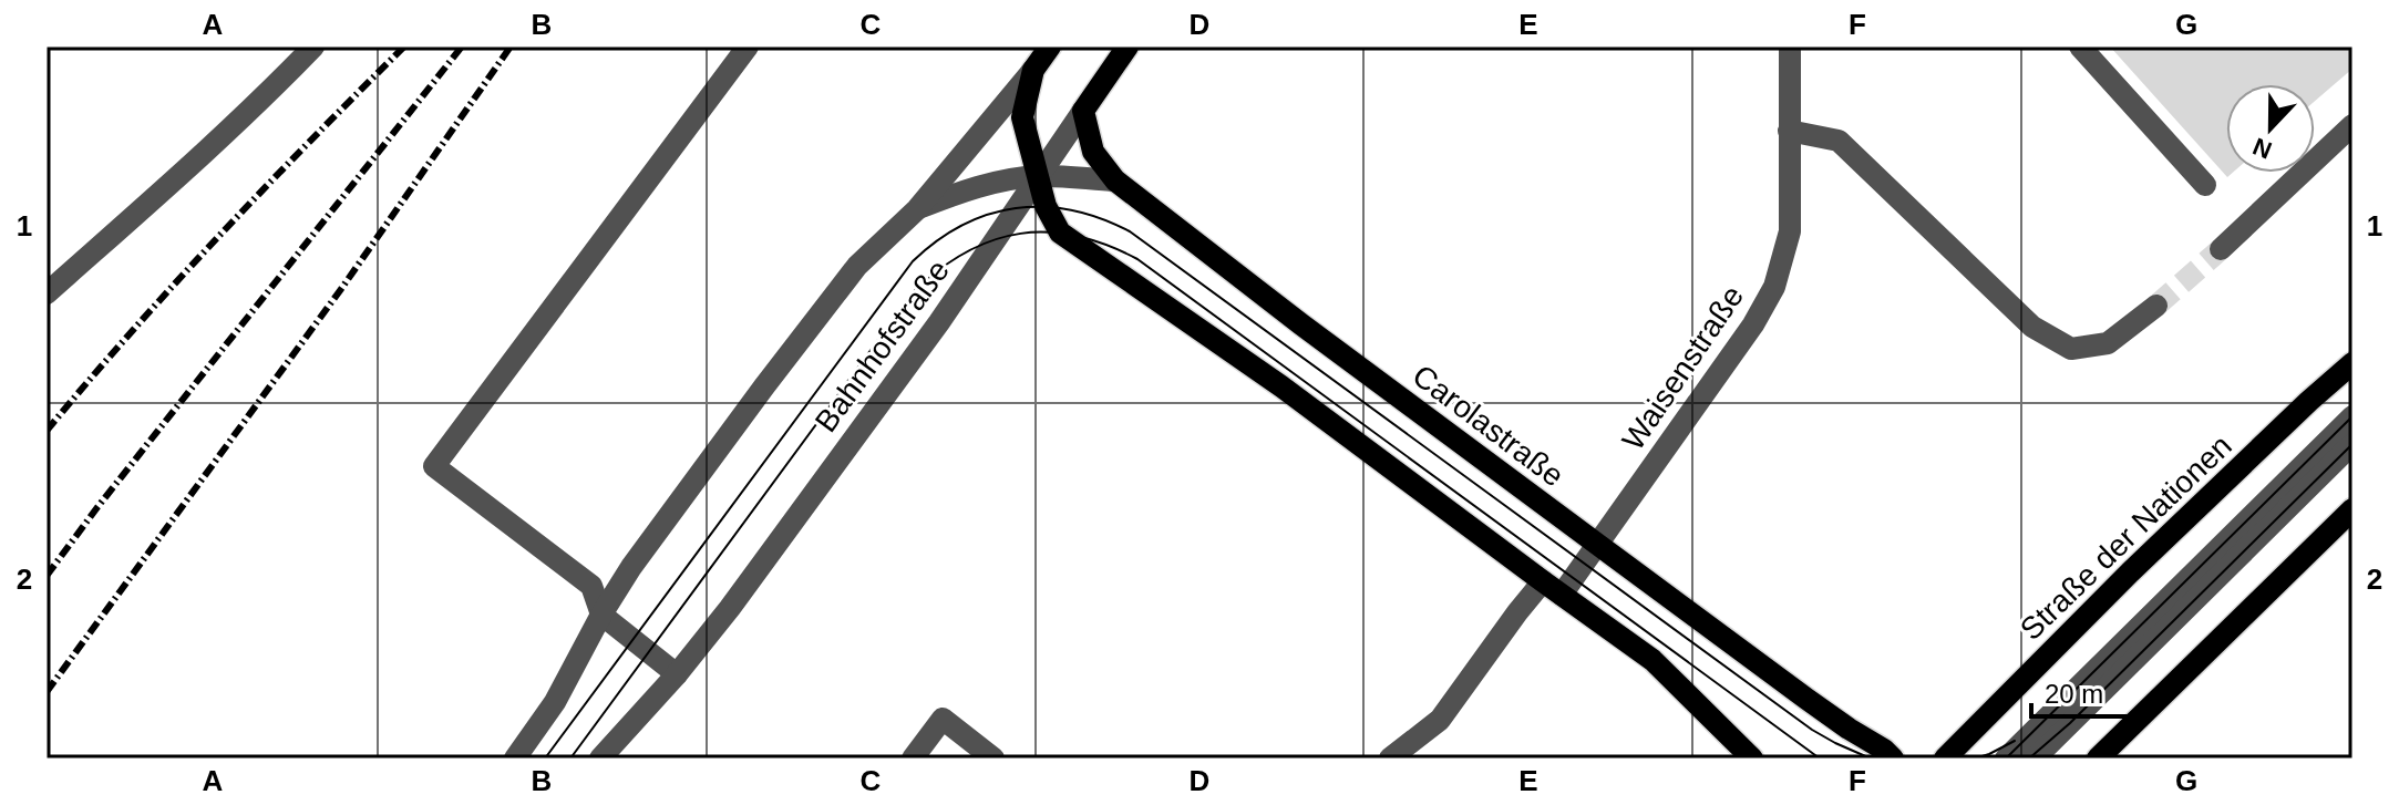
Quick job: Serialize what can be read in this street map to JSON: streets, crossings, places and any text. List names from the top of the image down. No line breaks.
{"streets":{"main road":["Bahnhofstraße","Carolastraße","Straße der Nationen"],"street":["Waisenstraße"]},"crossings":[["Bahnhofstraße","Carolastraße"],["Waisenstraße","Carolastraße"]],"scale_bar":"20 m","north":"bottom","grid":{"columns":["A","B","C","D","E","F","G"],"rows":["1","2"]}}
